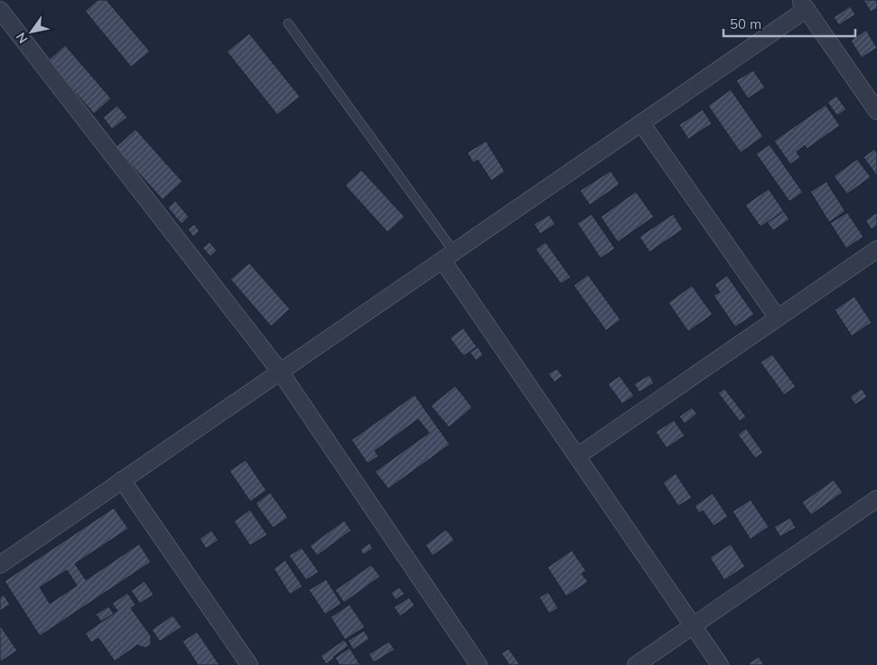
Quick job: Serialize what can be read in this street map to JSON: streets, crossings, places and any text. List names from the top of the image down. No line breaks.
{"scale_bar":"50 m","north":"bottom left"}
